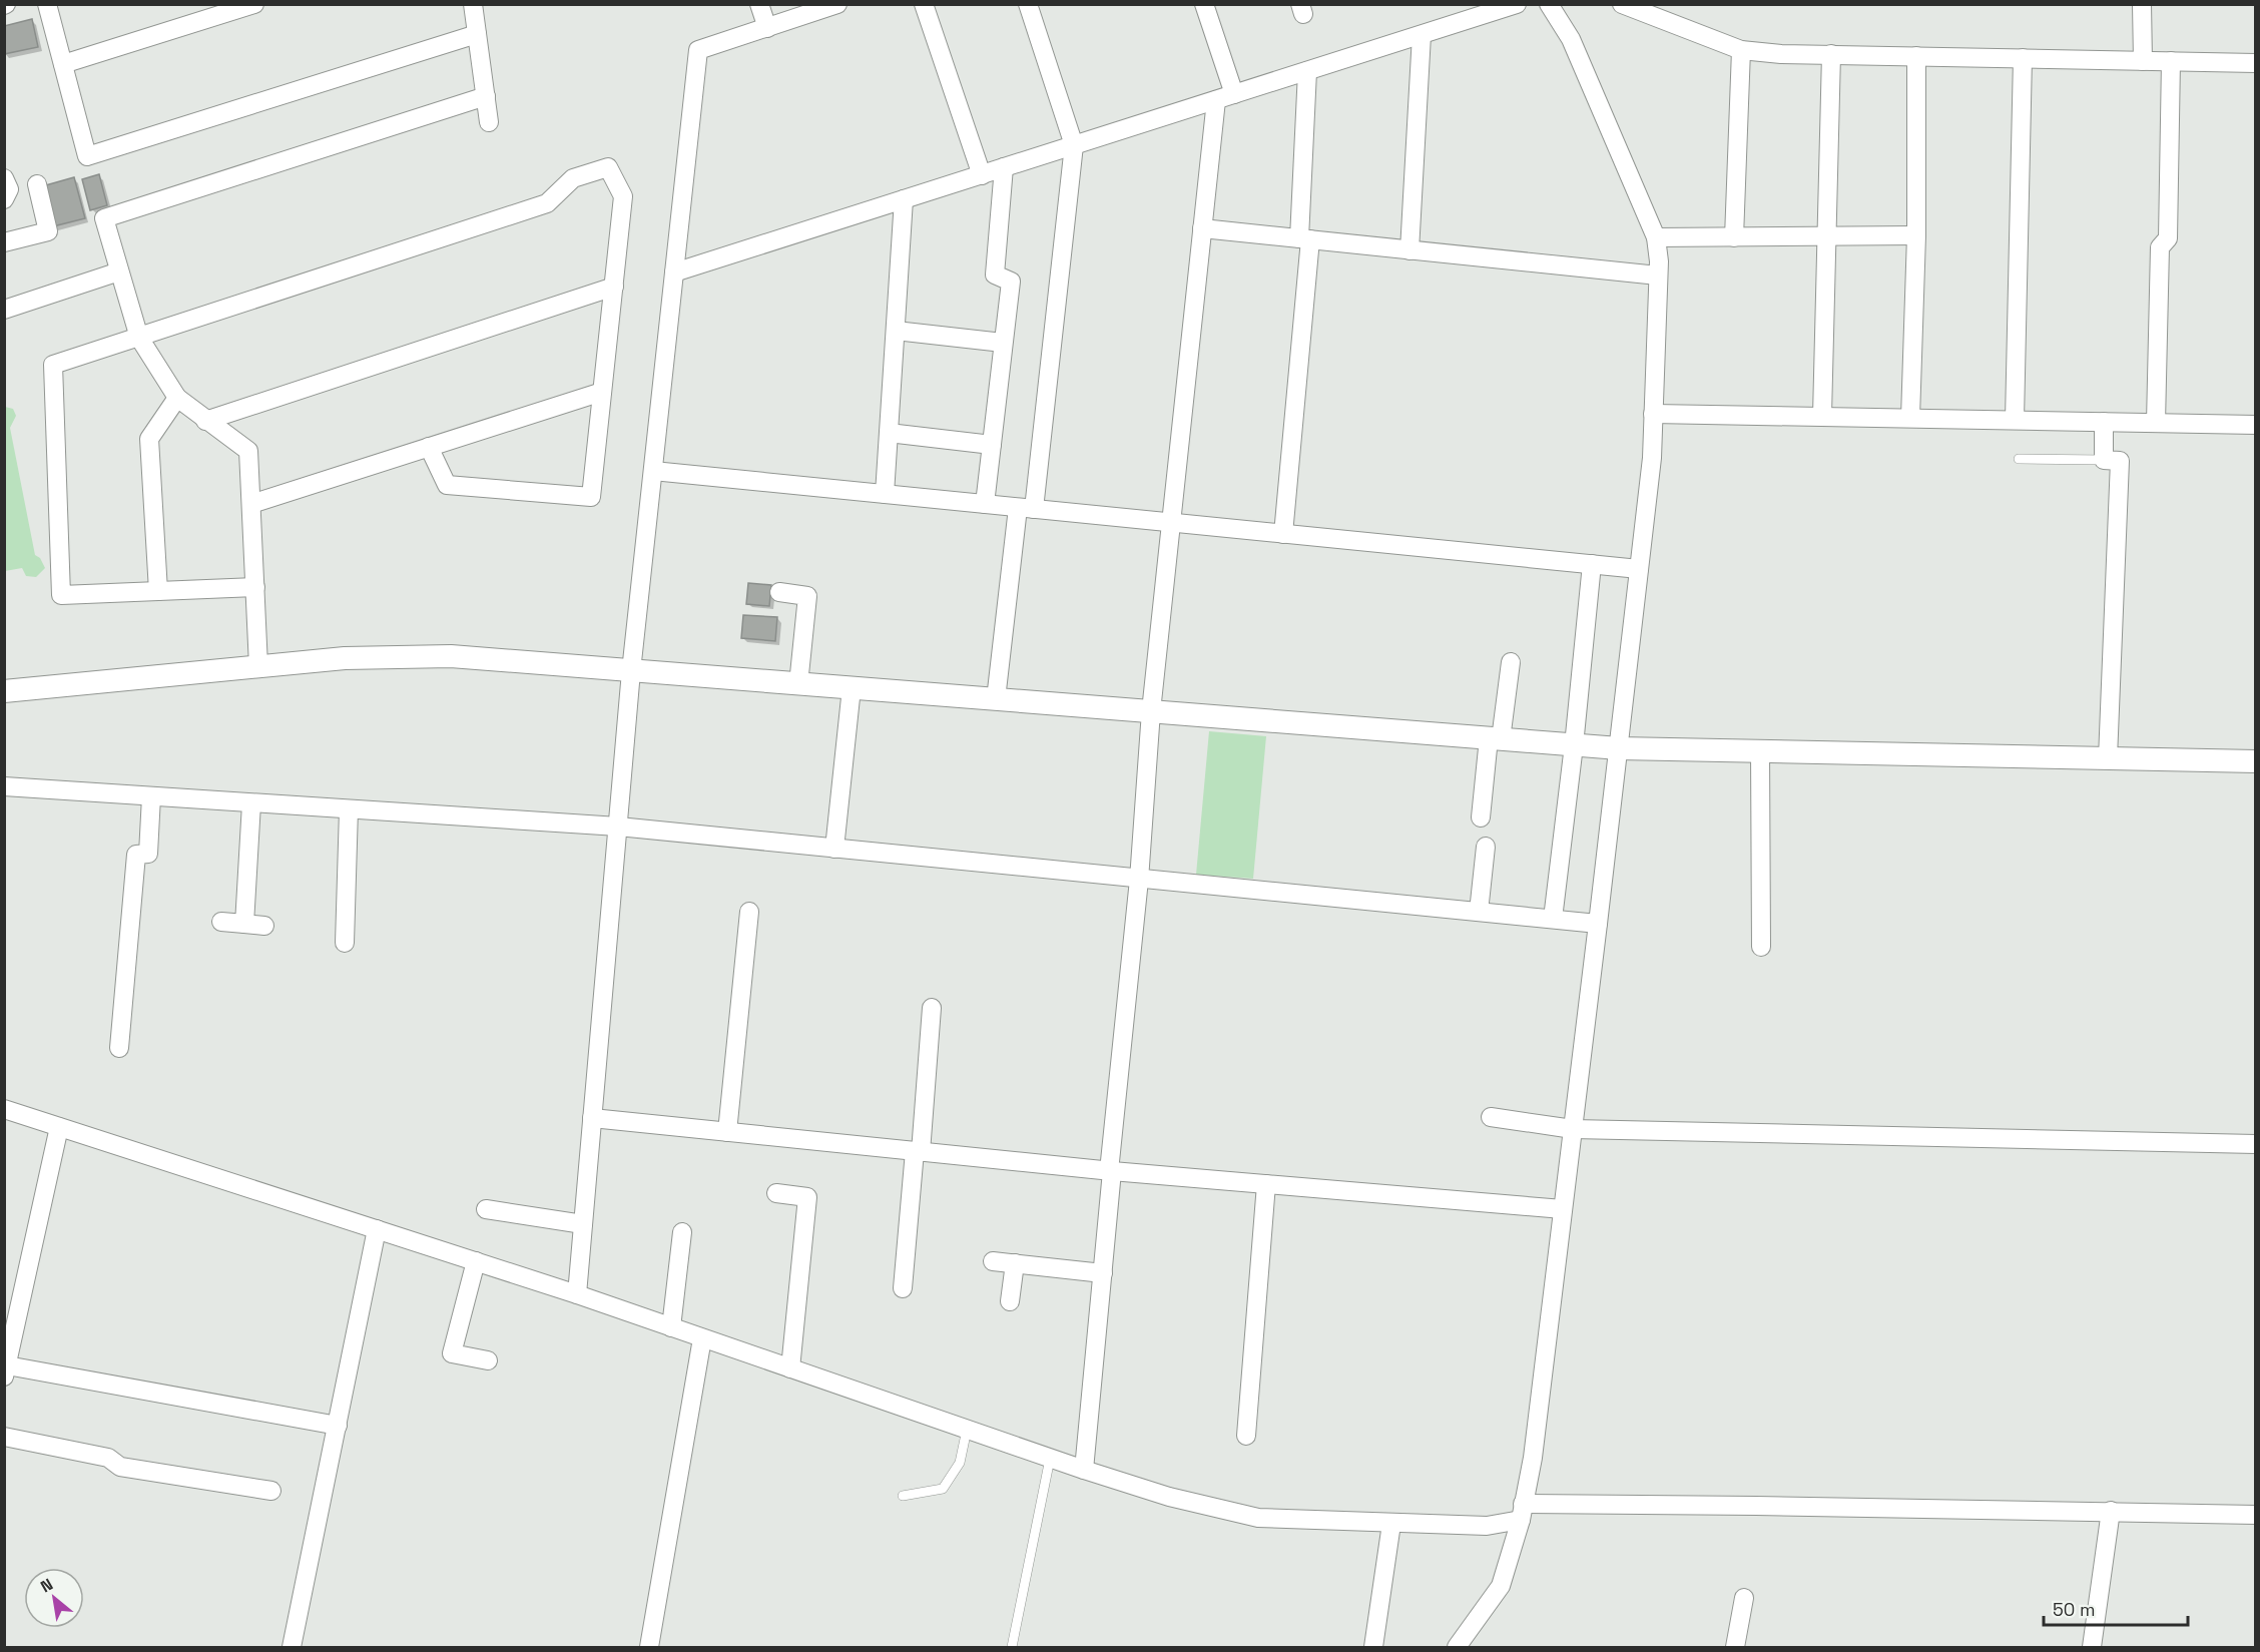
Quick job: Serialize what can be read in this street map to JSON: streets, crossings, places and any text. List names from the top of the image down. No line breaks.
{"scale_bar":"50 m","north":"top left"}
